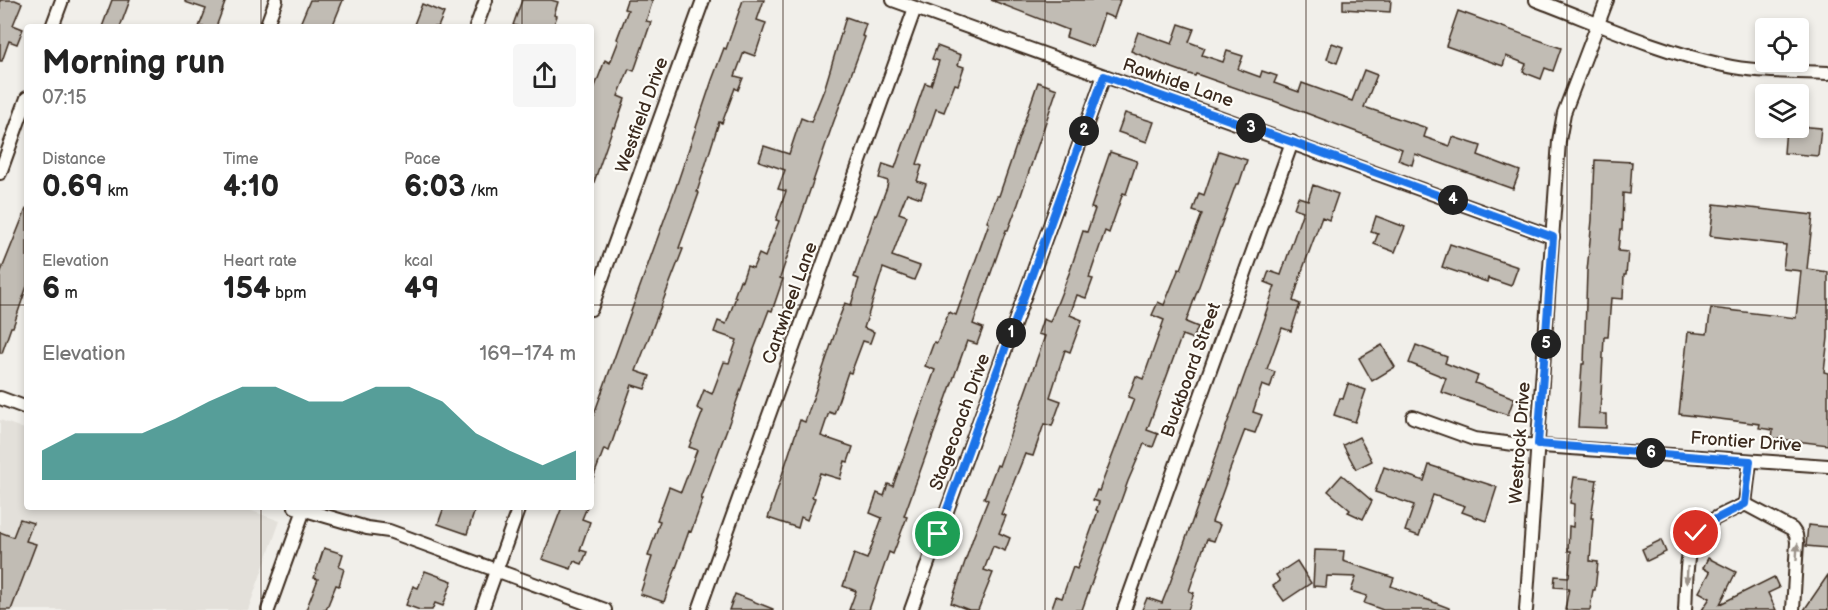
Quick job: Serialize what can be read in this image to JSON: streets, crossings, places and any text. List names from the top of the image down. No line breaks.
{"streets":{"street":["Rawhide Lane","Westfield Drive","Cartwheel Lane","Buckboard Street","Stagecoach Drive","Frontier Drive","Westrock Drive"]},"crossings":[["Rawhide Lane","Cartwheel Lane"],["Rawhide Lane","Buckboard Street"],["Rawhide Lane","Stagecoach Drive"],["Rawhide Lane","Westrock Drive"],["Frontier Drive","Westrock Drive"]],"page":{"heading":["Morning run","07:15"],"pins":["3","2","4","1","5","6"],"stats":[["Distance","0.69 km"],["Time","4:10"],["Pace","6:03 /km"],["Elevation","6 m"],["Heart rate","154 bpm"],["kcal","49"]],"chart":["Elevation","169–174 m"]}}
